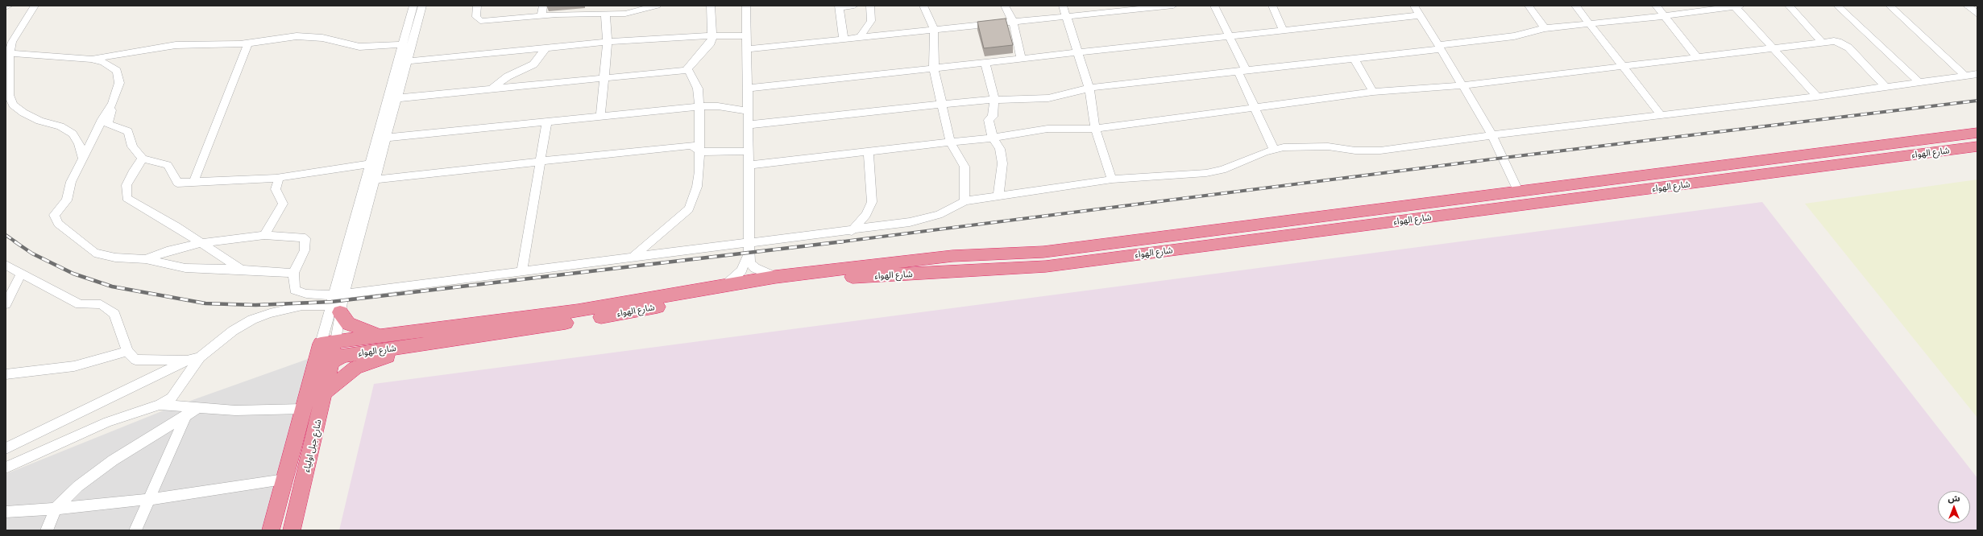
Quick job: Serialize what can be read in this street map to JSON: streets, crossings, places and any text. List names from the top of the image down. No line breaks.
{"streets":{"highway":["شارع الهواء","شارع جبل اولياء"]},"crossings":[["شارع الهواء","شارع جبل اولياء"]],"north":"top"}
